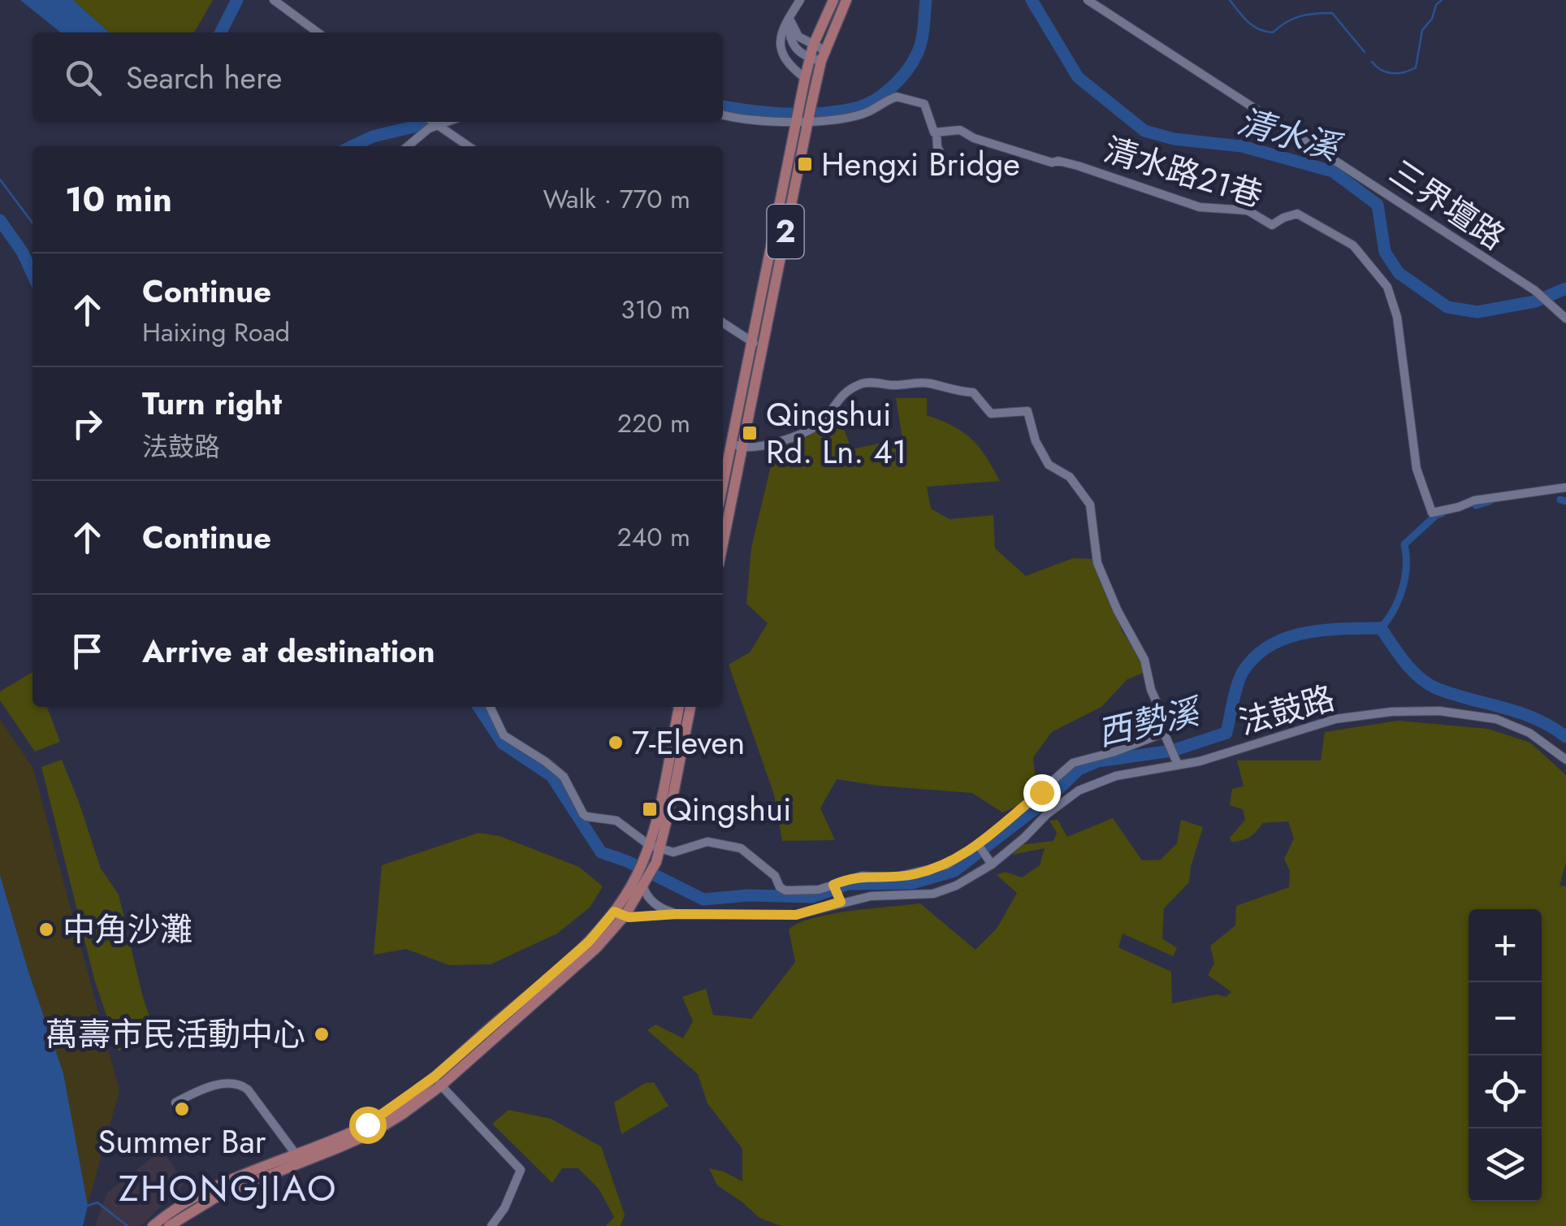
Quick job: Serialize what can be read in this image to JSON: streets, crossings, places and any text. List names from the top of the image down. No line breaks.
{"streets":{"main road":["2"],"street":["清水路21巷","三界壇路","法鼓路"]},"districts":["ZHONGJIAO"],"water":["清水溪","西勢溪"],"places":{"transit":["Hengxi Bridge","Qingshui Rd. Ln. 41","Qingshui"],"other":["7-Eleven","中角沙灘","萬壽市民活動中心","Summer Bar"]},"page":{"search":"Search here","heading":["10 min","Walk · 770 m"],"list":[["Continue","Haixing Road","310 m"],["Turn right","法鼓路","220 m"],["Continue","240 m"],"Arrive at destination"],"map_buttons":["+","−"]}}
